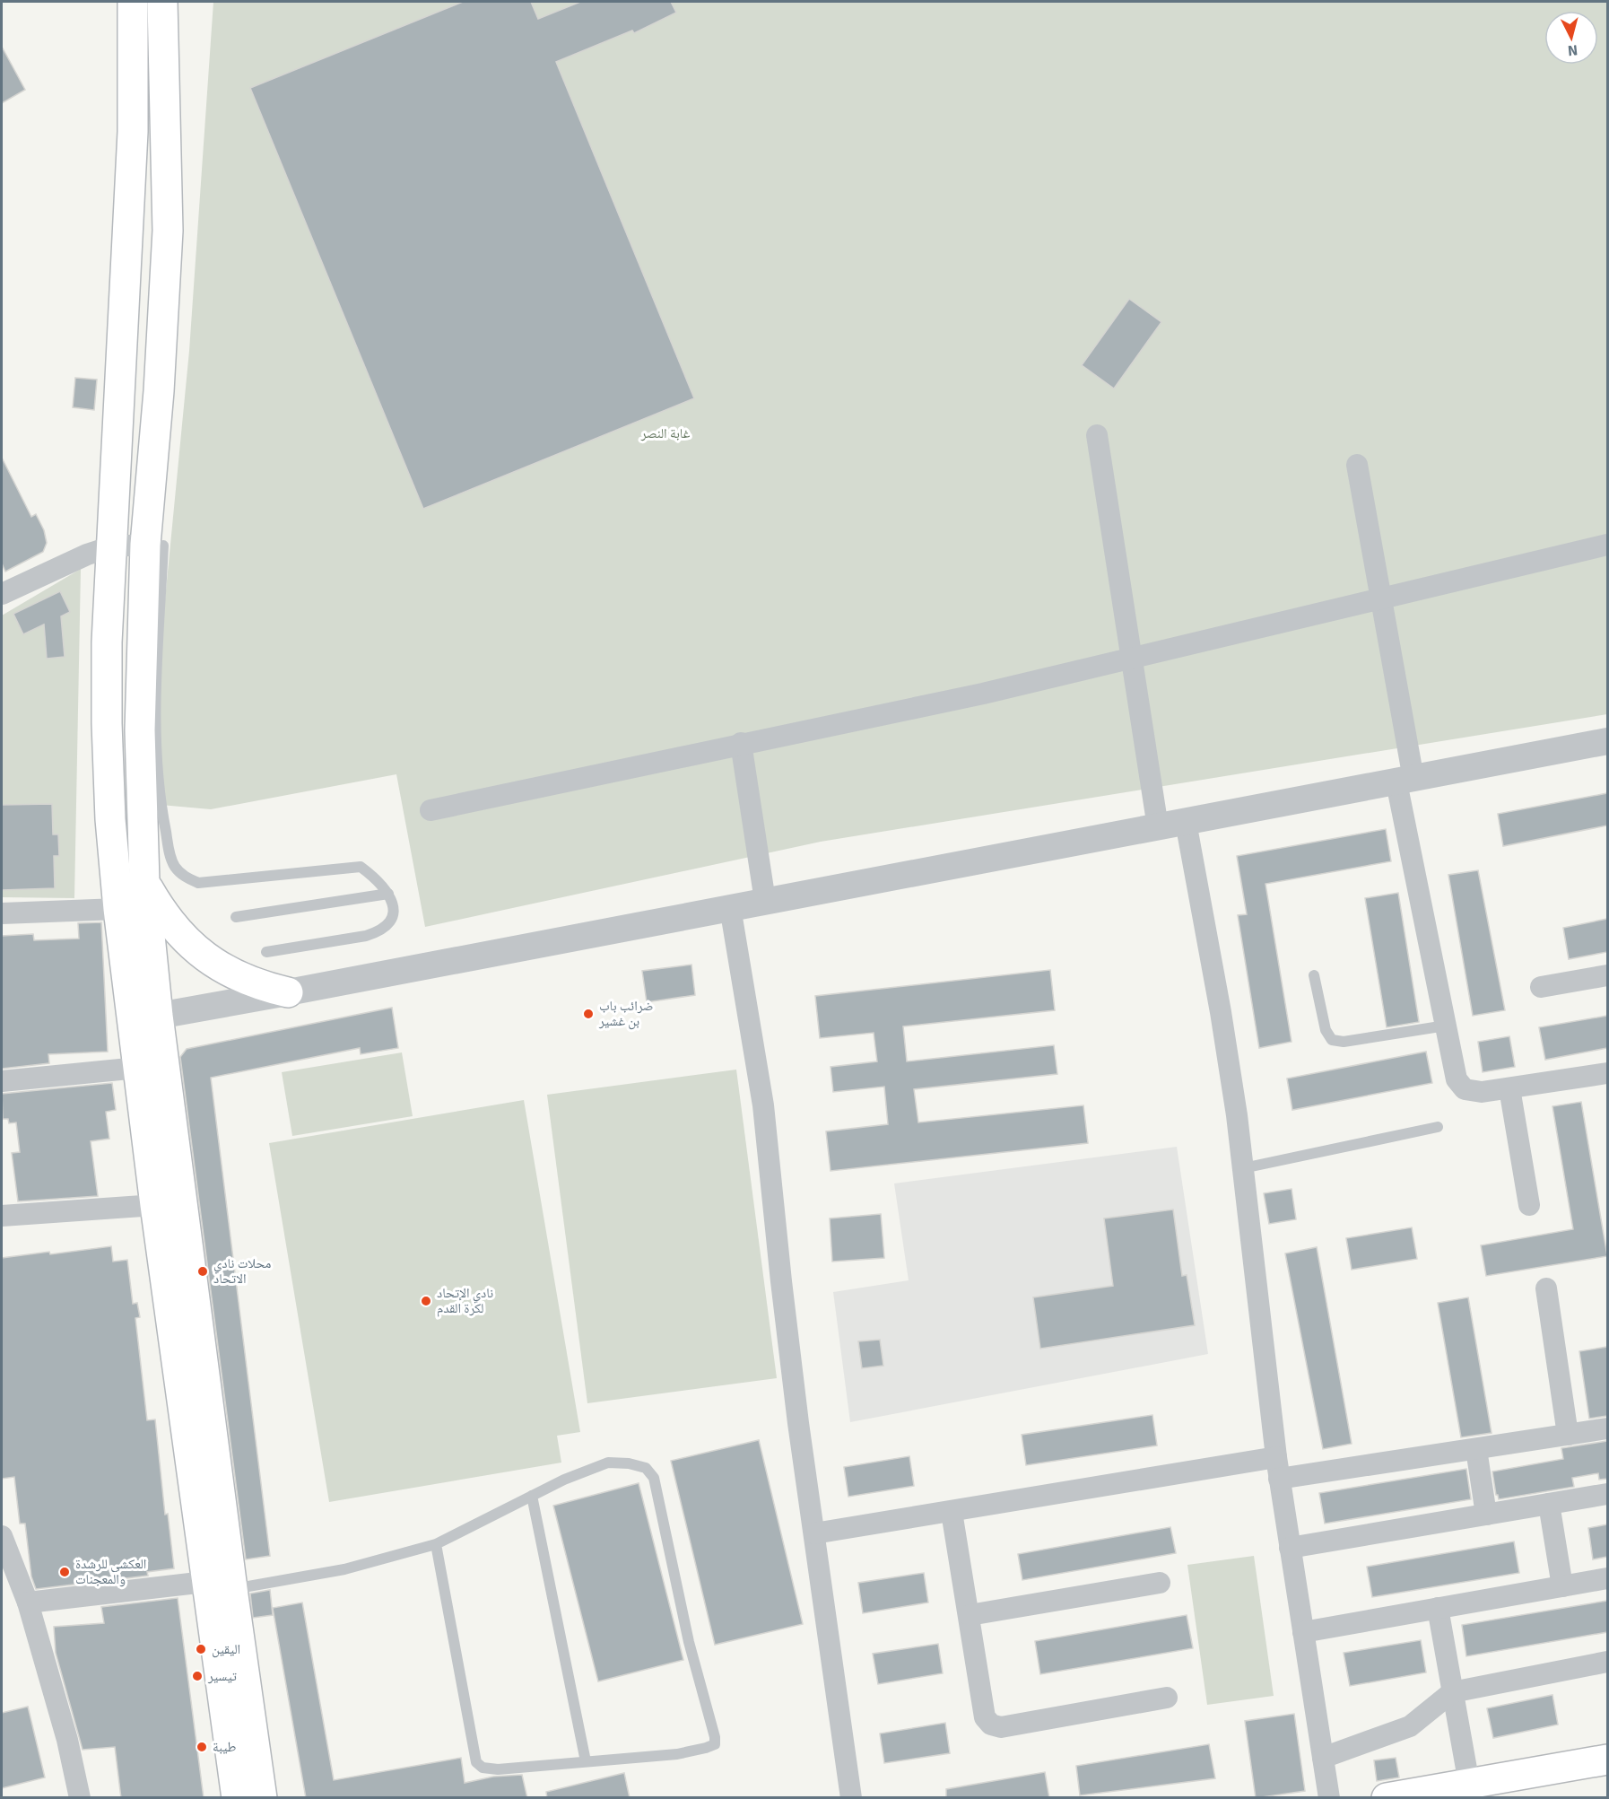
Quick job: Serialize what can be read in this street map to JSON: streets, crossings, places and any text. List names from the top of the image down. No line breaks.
{"parks":["غابة النصر"],"places":["ضرائب باب بن غشير","محلات نادي الاتحاد","نادي الإتحاد لكرة القدم","العكشي للرشدة والمعجنات","اليقين","تيسير","طيبة"],"north":"bottom"}
